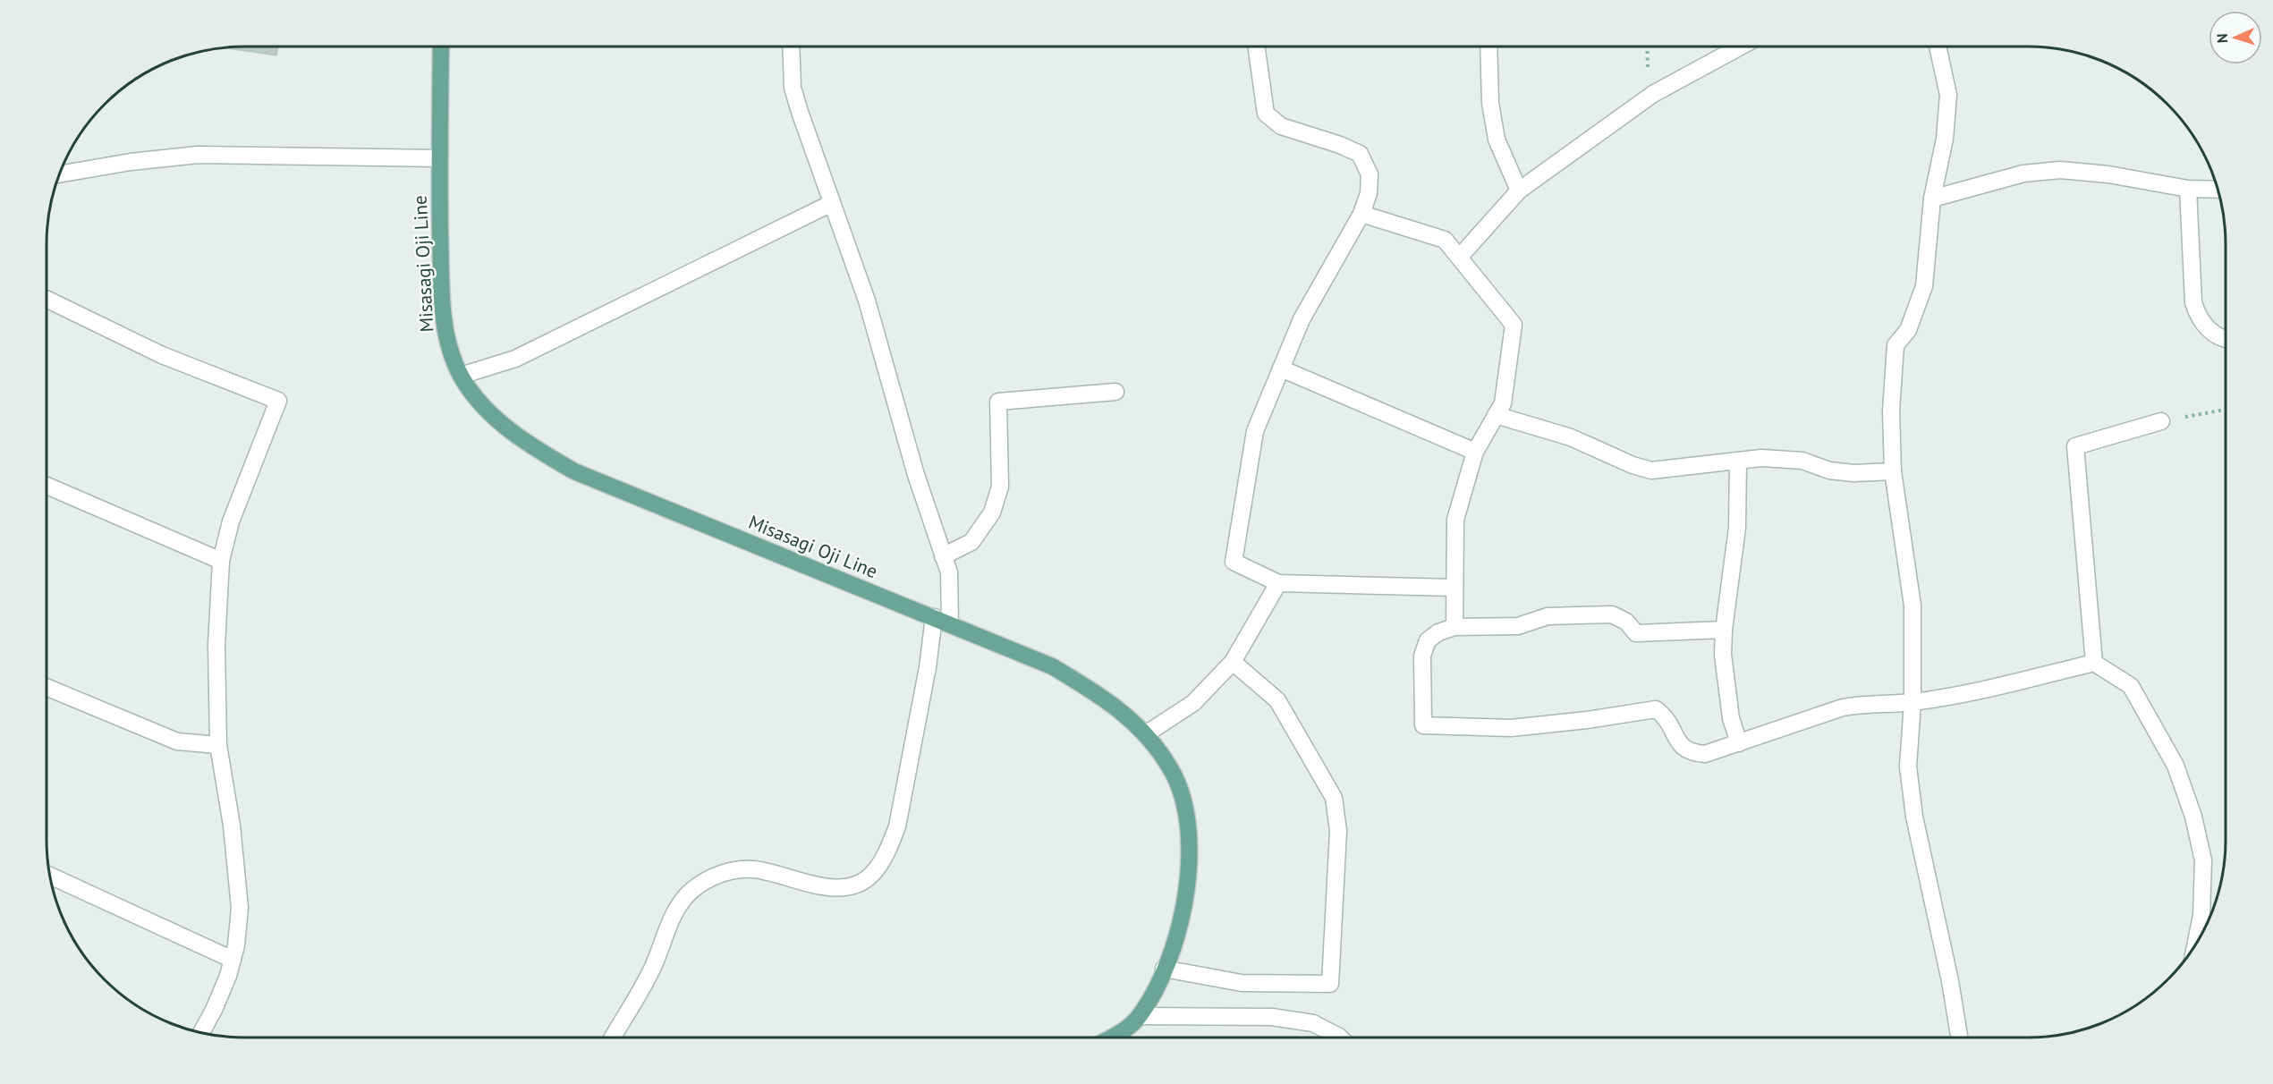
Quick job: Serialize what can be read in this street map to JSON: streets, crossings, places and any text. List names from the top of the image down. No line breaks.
{"streets":{"main road":["Misasagi Oji Line"]},"north":"left"}
